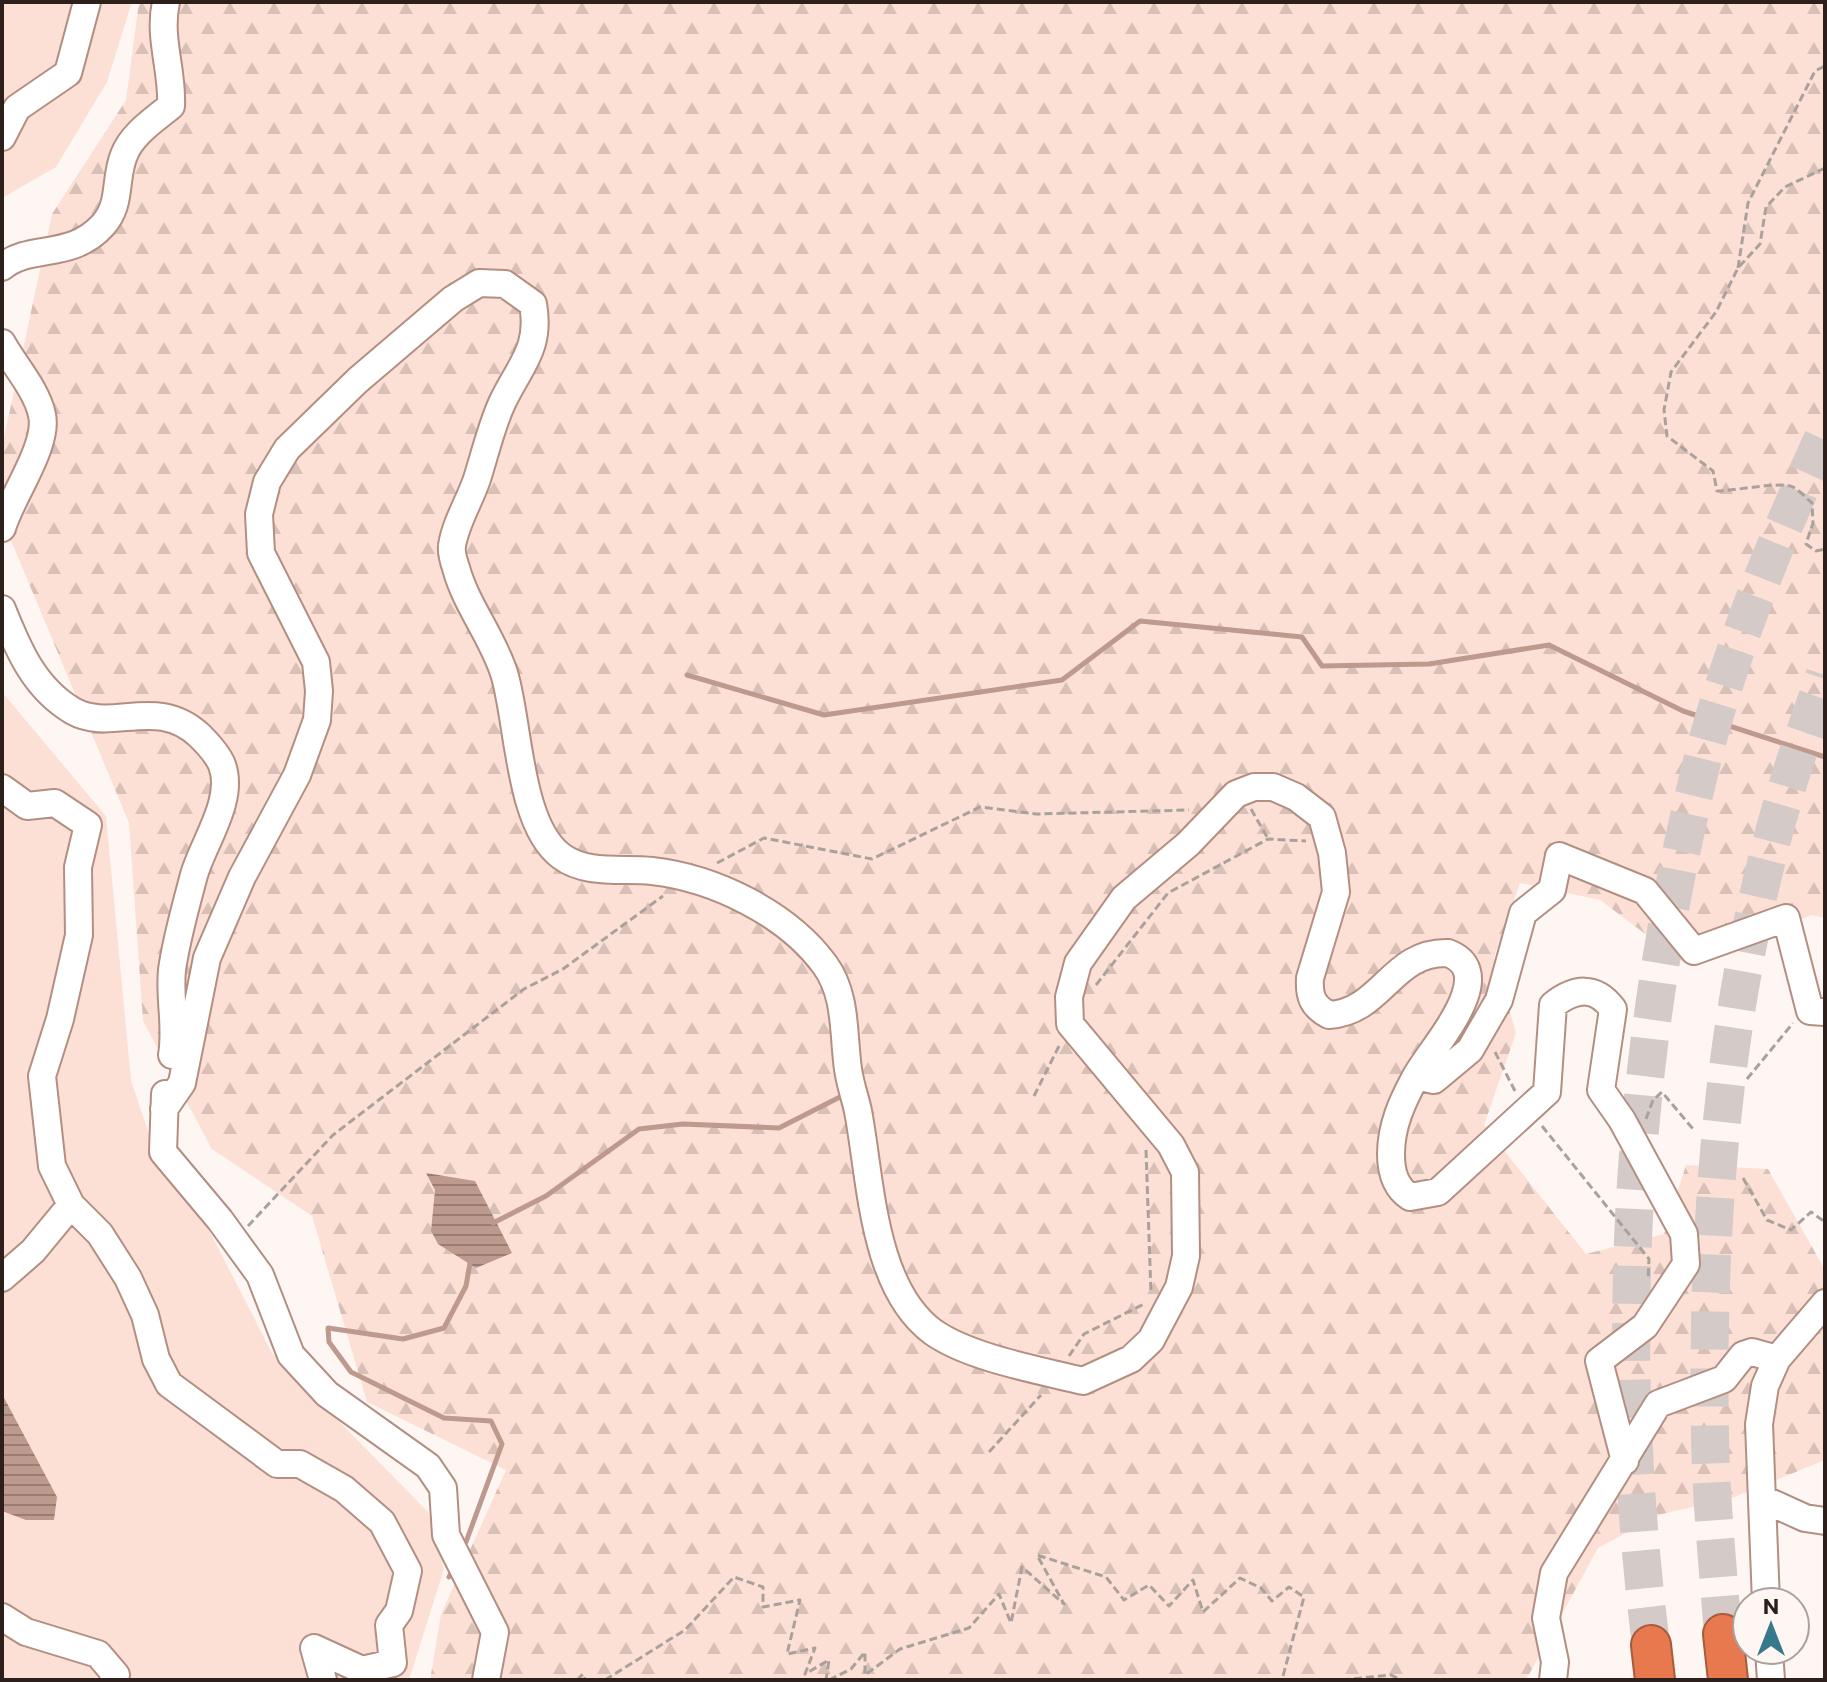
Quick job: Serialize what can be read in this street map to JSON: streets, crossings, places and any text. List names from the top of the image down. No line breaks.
{"north":"top"}
